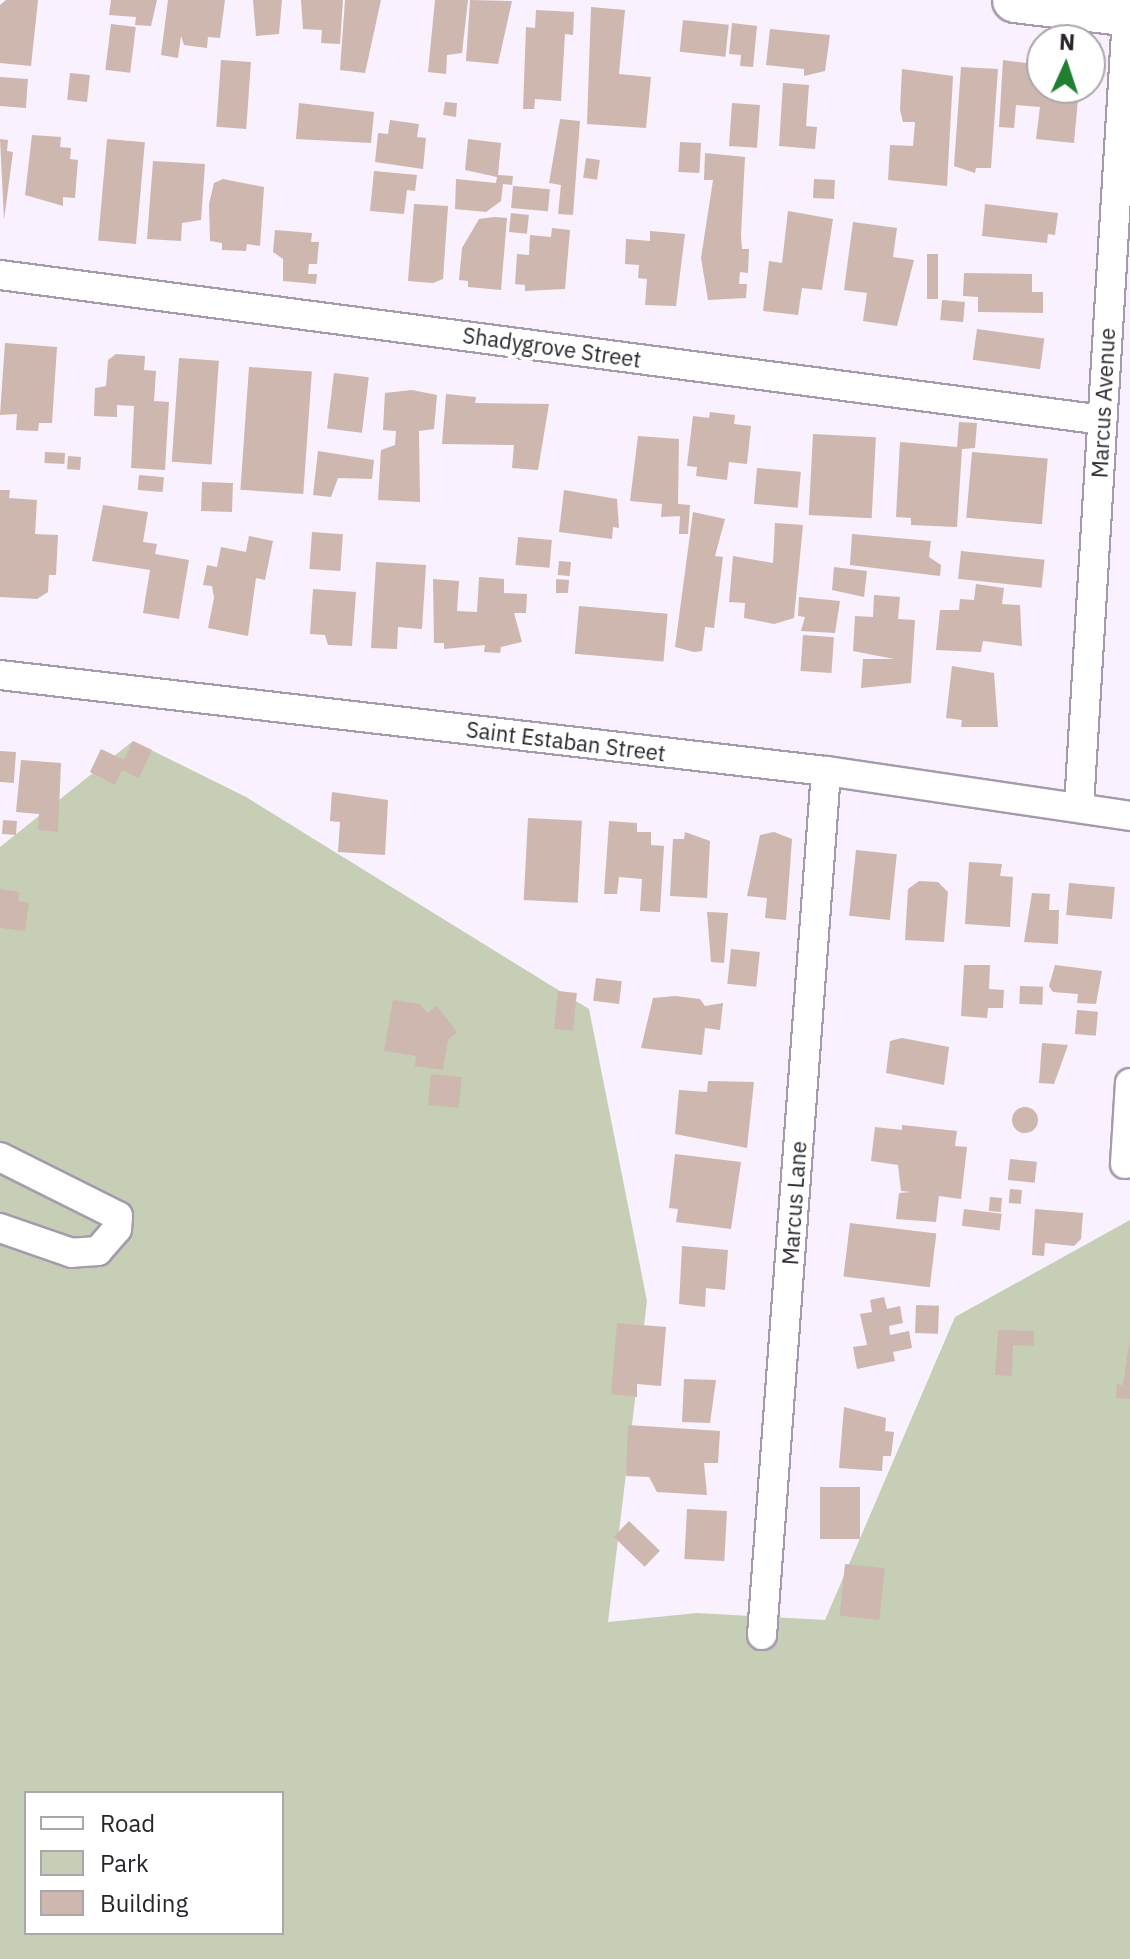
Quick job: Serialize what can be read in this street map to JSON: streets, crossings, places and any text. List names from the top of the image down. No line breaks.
{"streets":{"street":["Shadygrove Street","Marcus Avenue","Saint Estaban Street","Marcus Lane"]},"crossings":[["Shadygrove Street","Marcus Avenue"],["Marcus Avenue","Saint Estaban Street"],["Saint Estaban Street","Marcus Lane"]],"legend":["Road","Park","Building"],"north":"top"}
